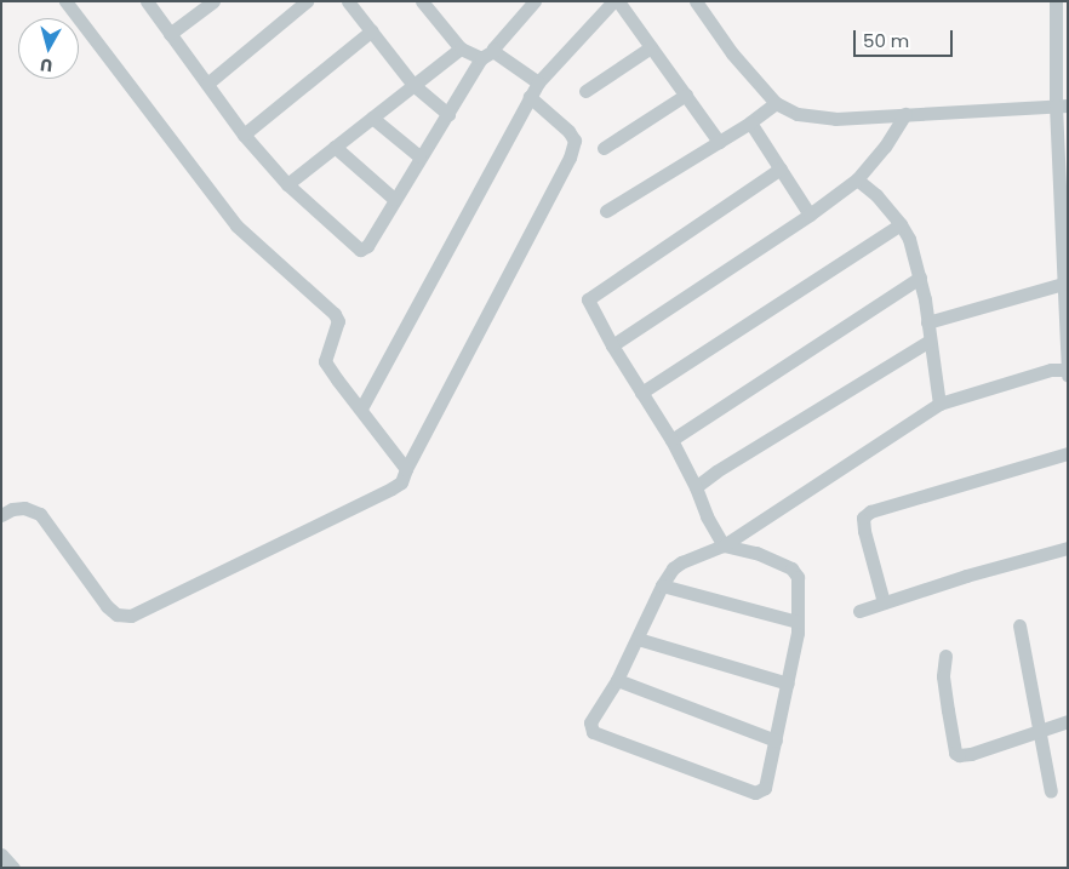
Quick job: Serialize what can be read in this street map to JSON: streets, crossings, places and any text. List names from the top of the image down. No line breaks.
{"scale_bar":"50 m","north":"bottom"}
